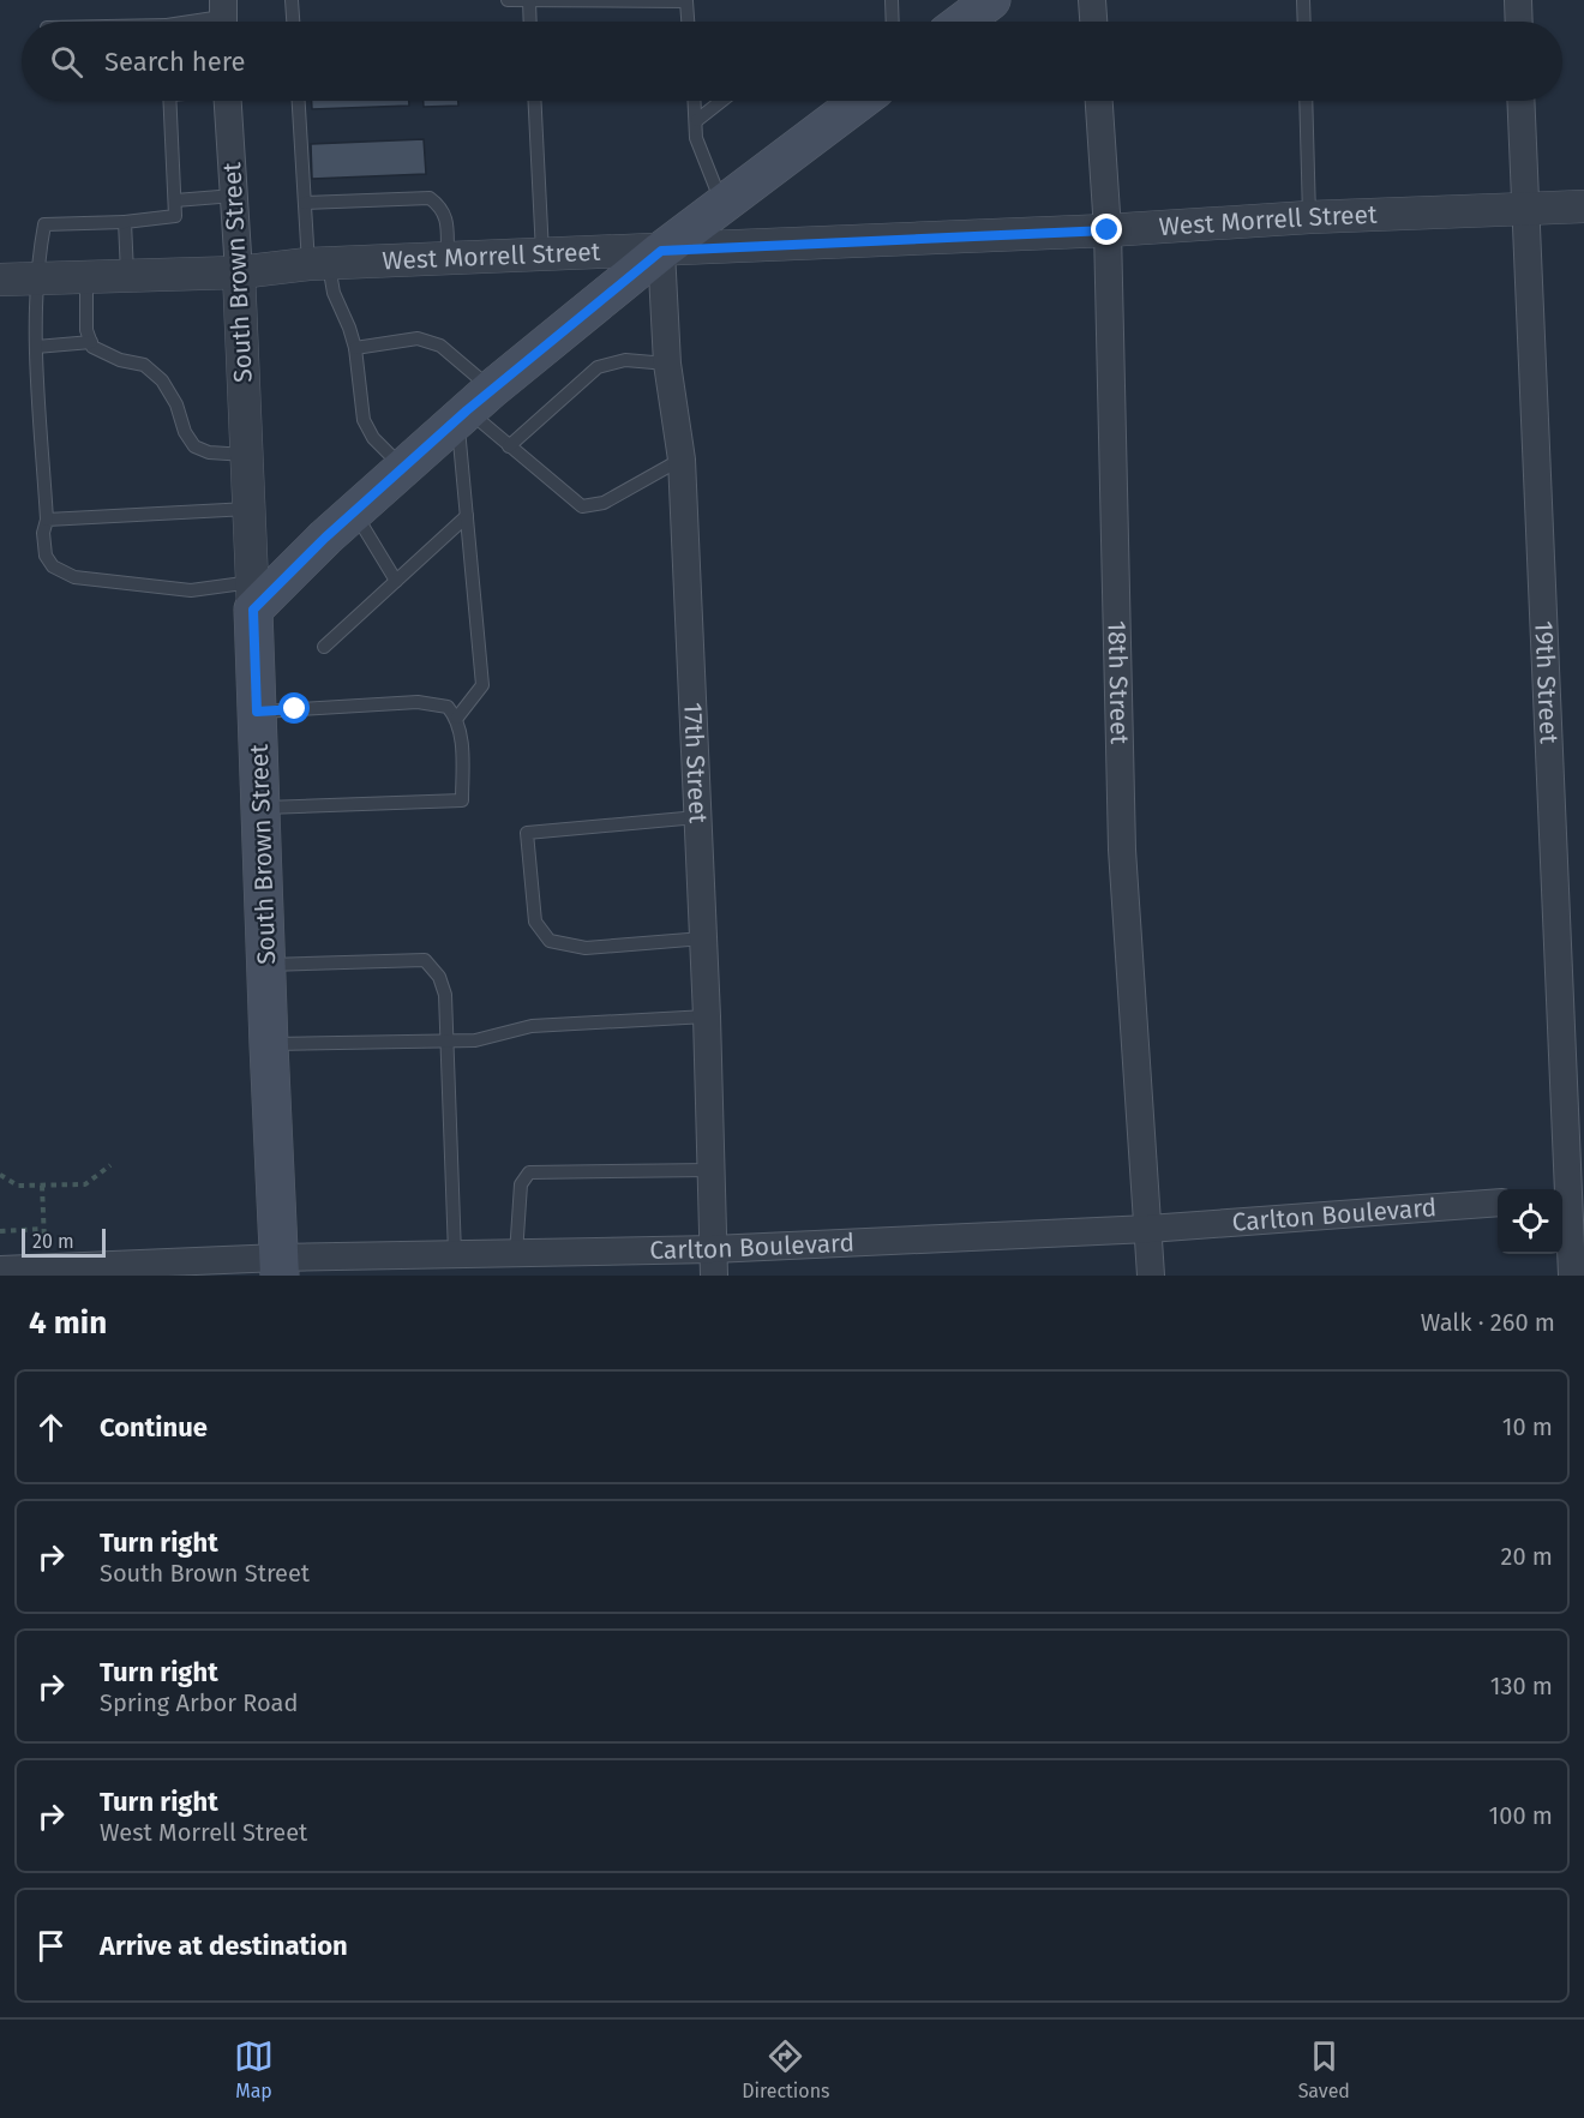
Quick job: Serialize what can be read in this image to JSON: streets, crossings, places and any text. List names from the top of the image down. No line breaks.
{"streets":{"main road":["South Brown Street"],"street":["West Morrell Street","18th Street","19th Street","17th Street","Carlton Boulevard"]},"crossings":[["West Morrell Street","South Brown Street"],["West Morrell Street","18th Street"],["West Morrell Street","19th Street"],["West Morrell Street","17th Street"],["South Brown Street","Carlton Boulevard"],["18th Street","Carlton Boulevard"],["17th Street","Carlton Boulevard"]],"scale_bar":"20 m","page":{"search":"Search here","scale":"20 m","heading":["4 min","Walk · 260 m"],"list":[["Continue","10 m"],["Turn right","South Brown Street","20 m"],["Turn right","Spring Arbor Road","130 m"],["Turn right","West Morrell Street","100 m"],"Arrive at destination"],"nav":["Map","Directions","Saved"]}}
